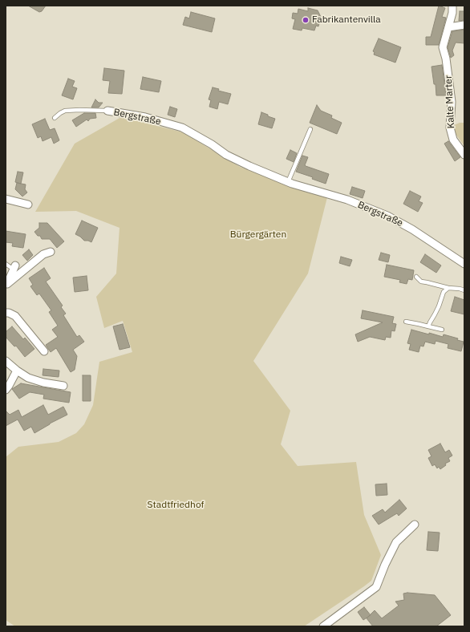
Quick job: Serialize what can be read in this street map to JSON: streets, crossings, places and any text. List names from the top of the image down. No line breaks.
{"streets":{"street":["Kalte Marter","Bergstraße"]},"parks":["Bürgergärten","Stadtfriedhof"],"places":["Fabrikantenvilla"]}
